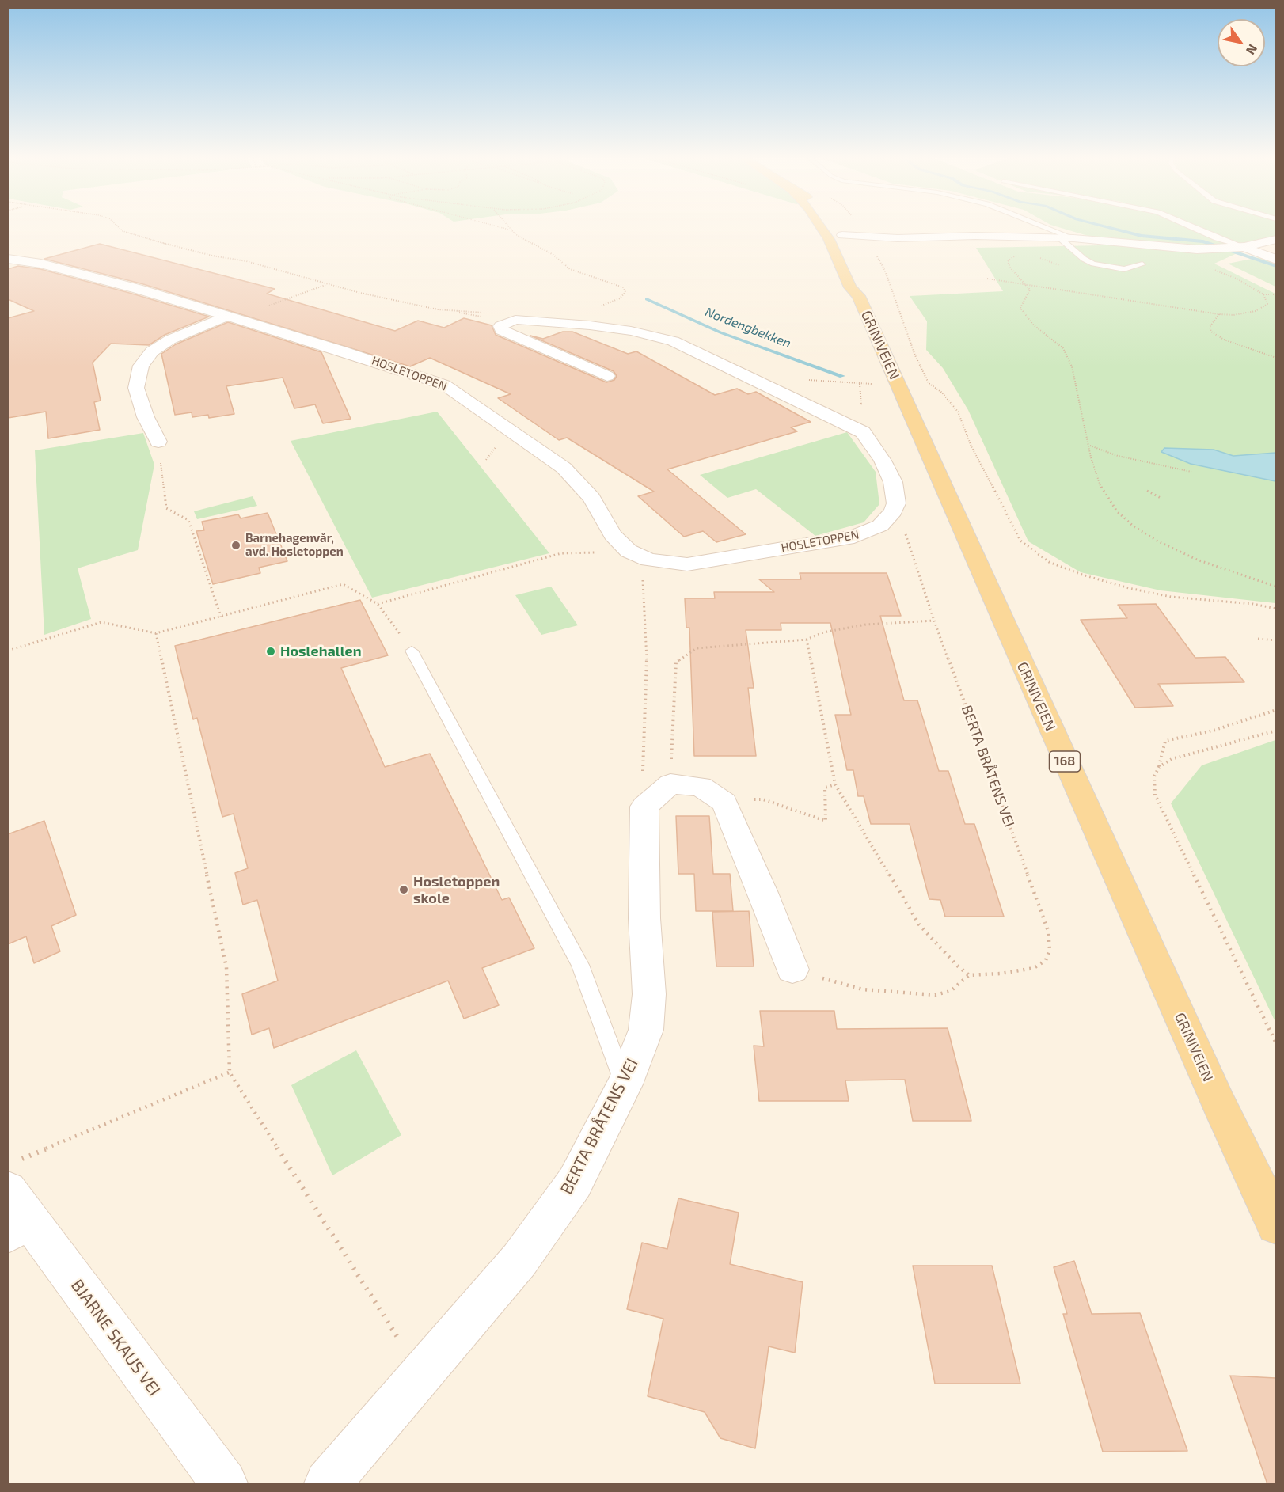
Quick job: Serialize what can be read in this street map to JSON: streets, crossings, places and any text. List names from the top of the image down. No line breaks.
{"streets":{"main road":["GRINIVEIEN","168"],"street":["HOSLETOPPEN","BERTA BRÅTENS VEI","BJARNE SKAUS VEI"]},"water":["Nordengbekken"],"places":["Barnehagenvår, avd. Hosletoppen","Hoslehallen","Hosletoppen skole"],"north":"bottom right"}
